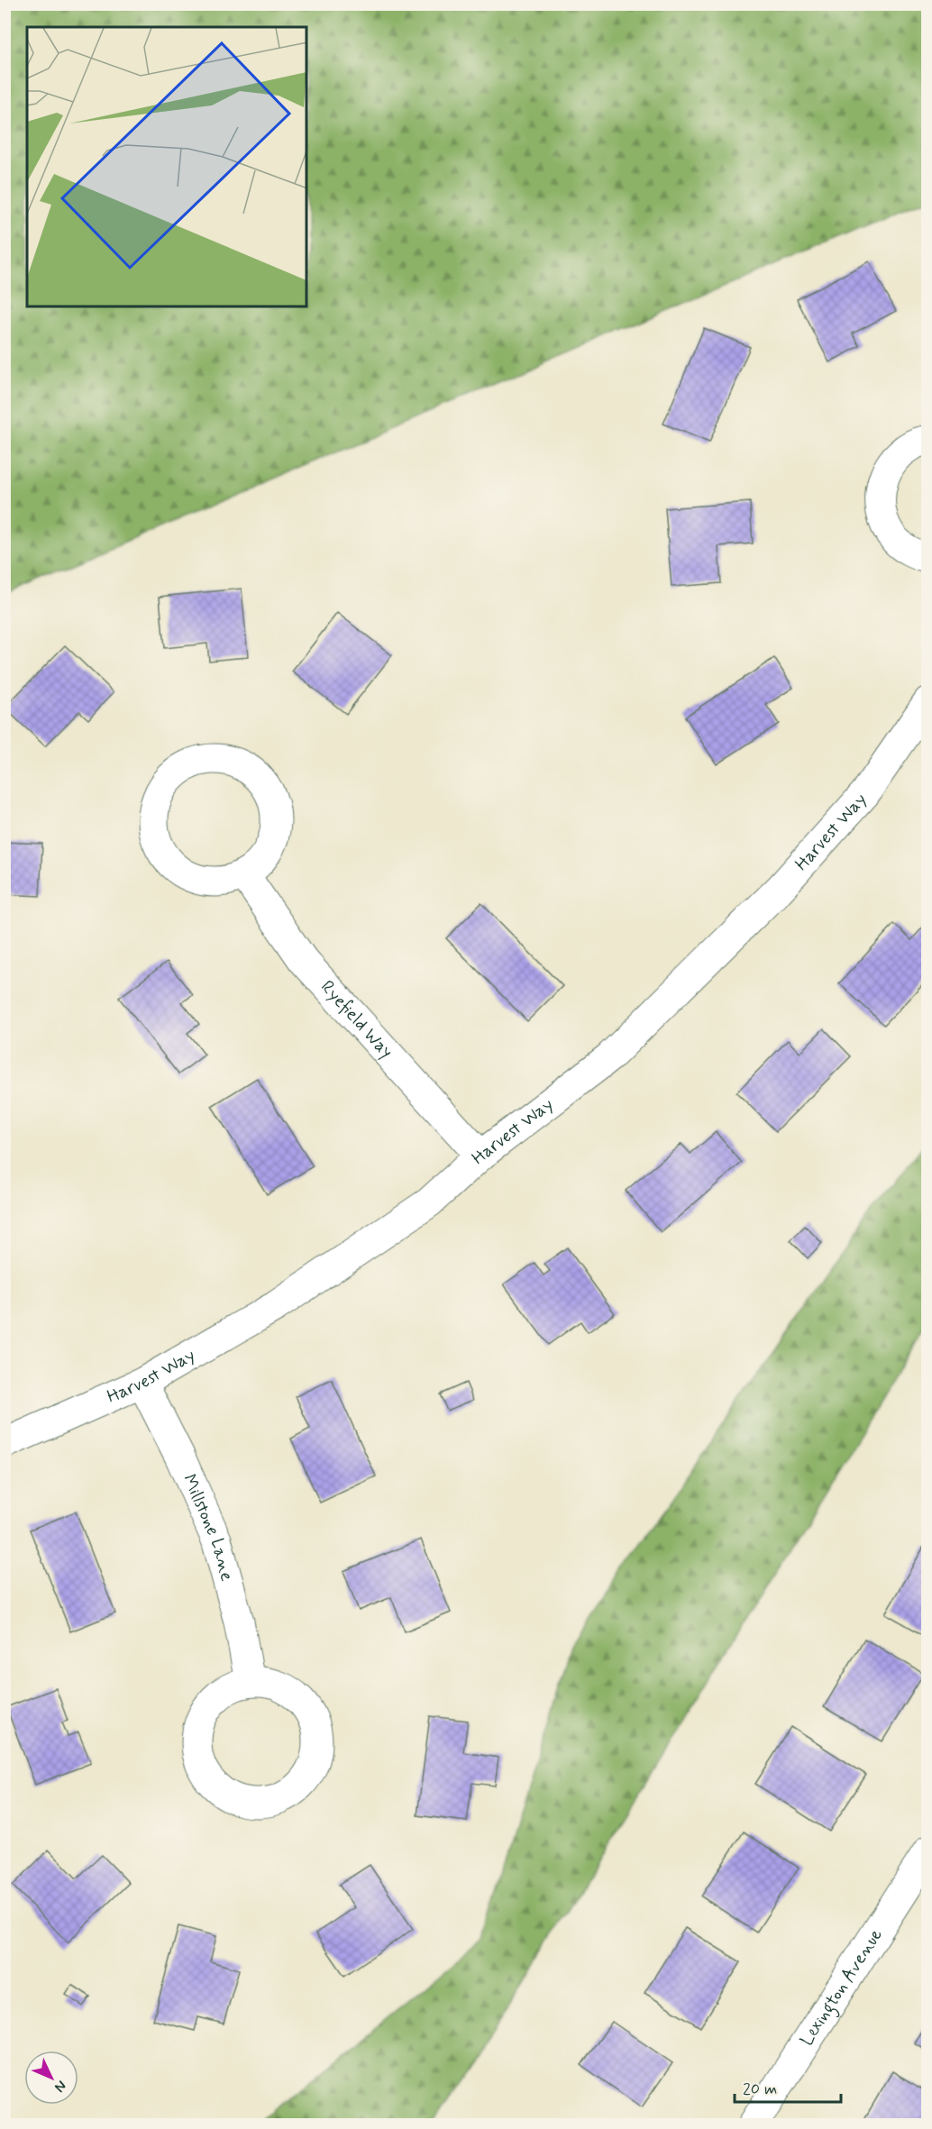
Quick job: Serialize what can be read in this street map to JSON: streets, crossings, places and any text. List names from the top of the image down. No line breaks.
{"streets":{"street":["Harvest Way","Ryefield Way","Millstone Lane","Lexington Avenue"]},"crossings":[["Harvest Way","Ryefield Way"],["Harvest Way","Millstone Lane"]],"scale_bar":"20 m","north":"bottom right"}
